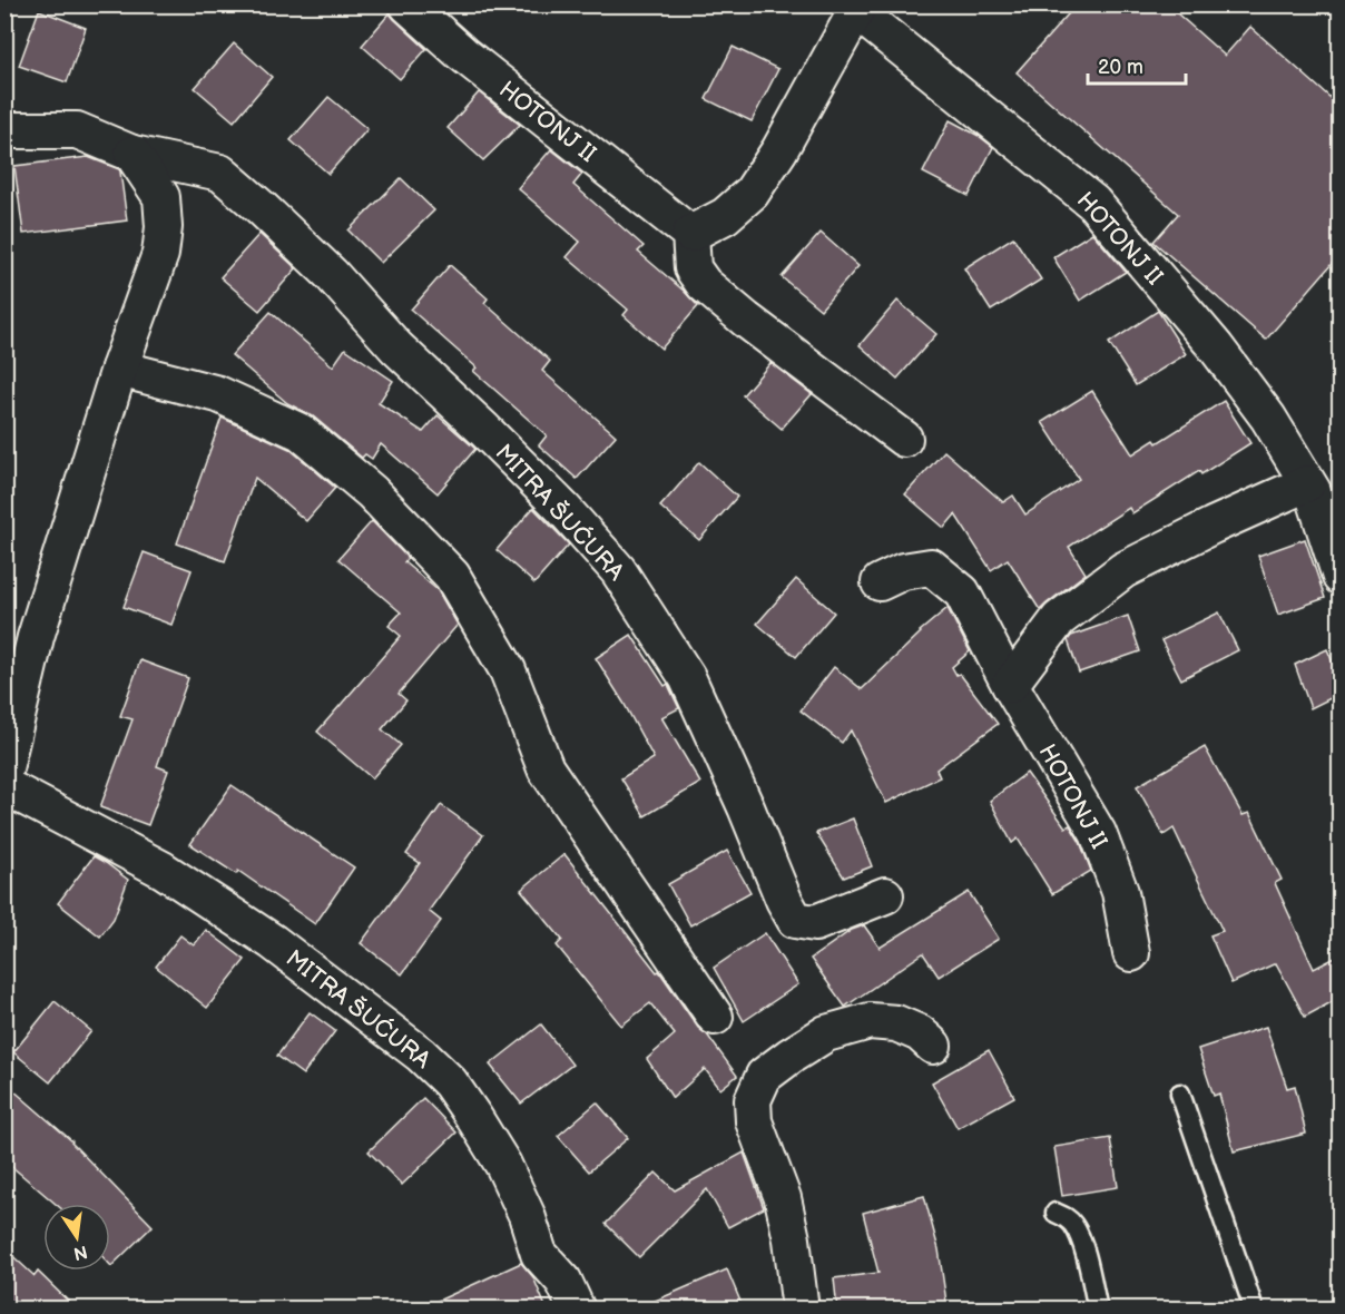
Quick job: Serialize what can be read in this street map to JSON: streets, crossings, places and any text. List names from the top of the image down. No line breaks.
{"streets":{"street":["HOTONJ II","MITRA ŠUĆURA"]},"scale_bar":"20 m","north":"bottom"}
